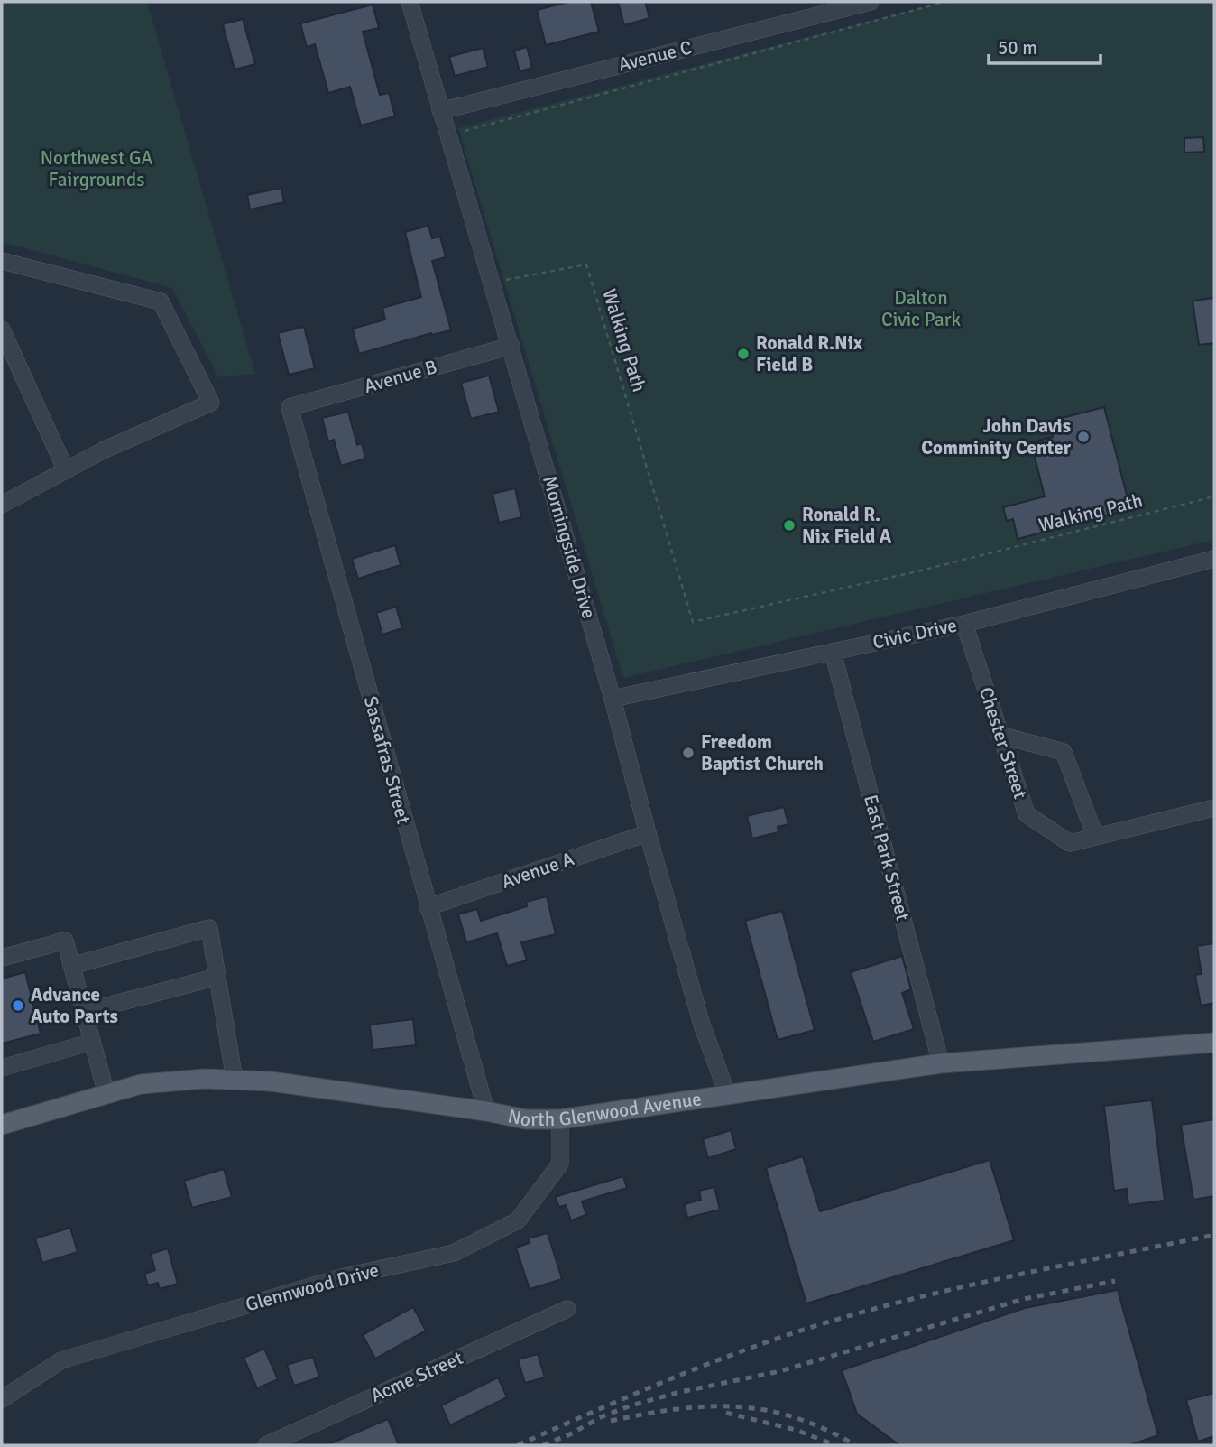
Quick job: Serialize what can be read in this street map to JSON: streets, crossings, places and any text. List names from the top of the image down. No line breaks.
{"streets":{"main road":["North Glenwood Avenue"],"street":["Avenue C","Avenue B","Morningside Drive","Civic Drive","Chester Street","Sassafras Street","East Park Street","Avenue A","Glennwood Drive","Acme Street"],"path":["Walking Path"]},"crossings":[["Avenue C","Morningside Drive"],["Avenue B","Morningside Drive"],["Avenue B","Sassafras Street"],["Morningside Drive","Civic Drive"],["Morningside Drive","Avenue A"],["Morningside Drive","North Glenwood Avenue"],["Civic Drive","Chester Street"],["Civic Drive","East Park Street"],["Sassafras Street","Avenue A"],["Sassafras Street","North Glenwood Avenue"],["East Park Street","North Glenwood Avenue"],["North Glenwood Avenue","Glennwood Drive"]],"parks":["Northwest GA Fairgrounds","Dalton Civic Park"],"places":["Ronald R.Nix Field B","John Davis Comminity Center","Ronald R. Nix Field A","Freedom Baptist Church","Advance Auto Parts"],"scale_bar":"50 m"}
